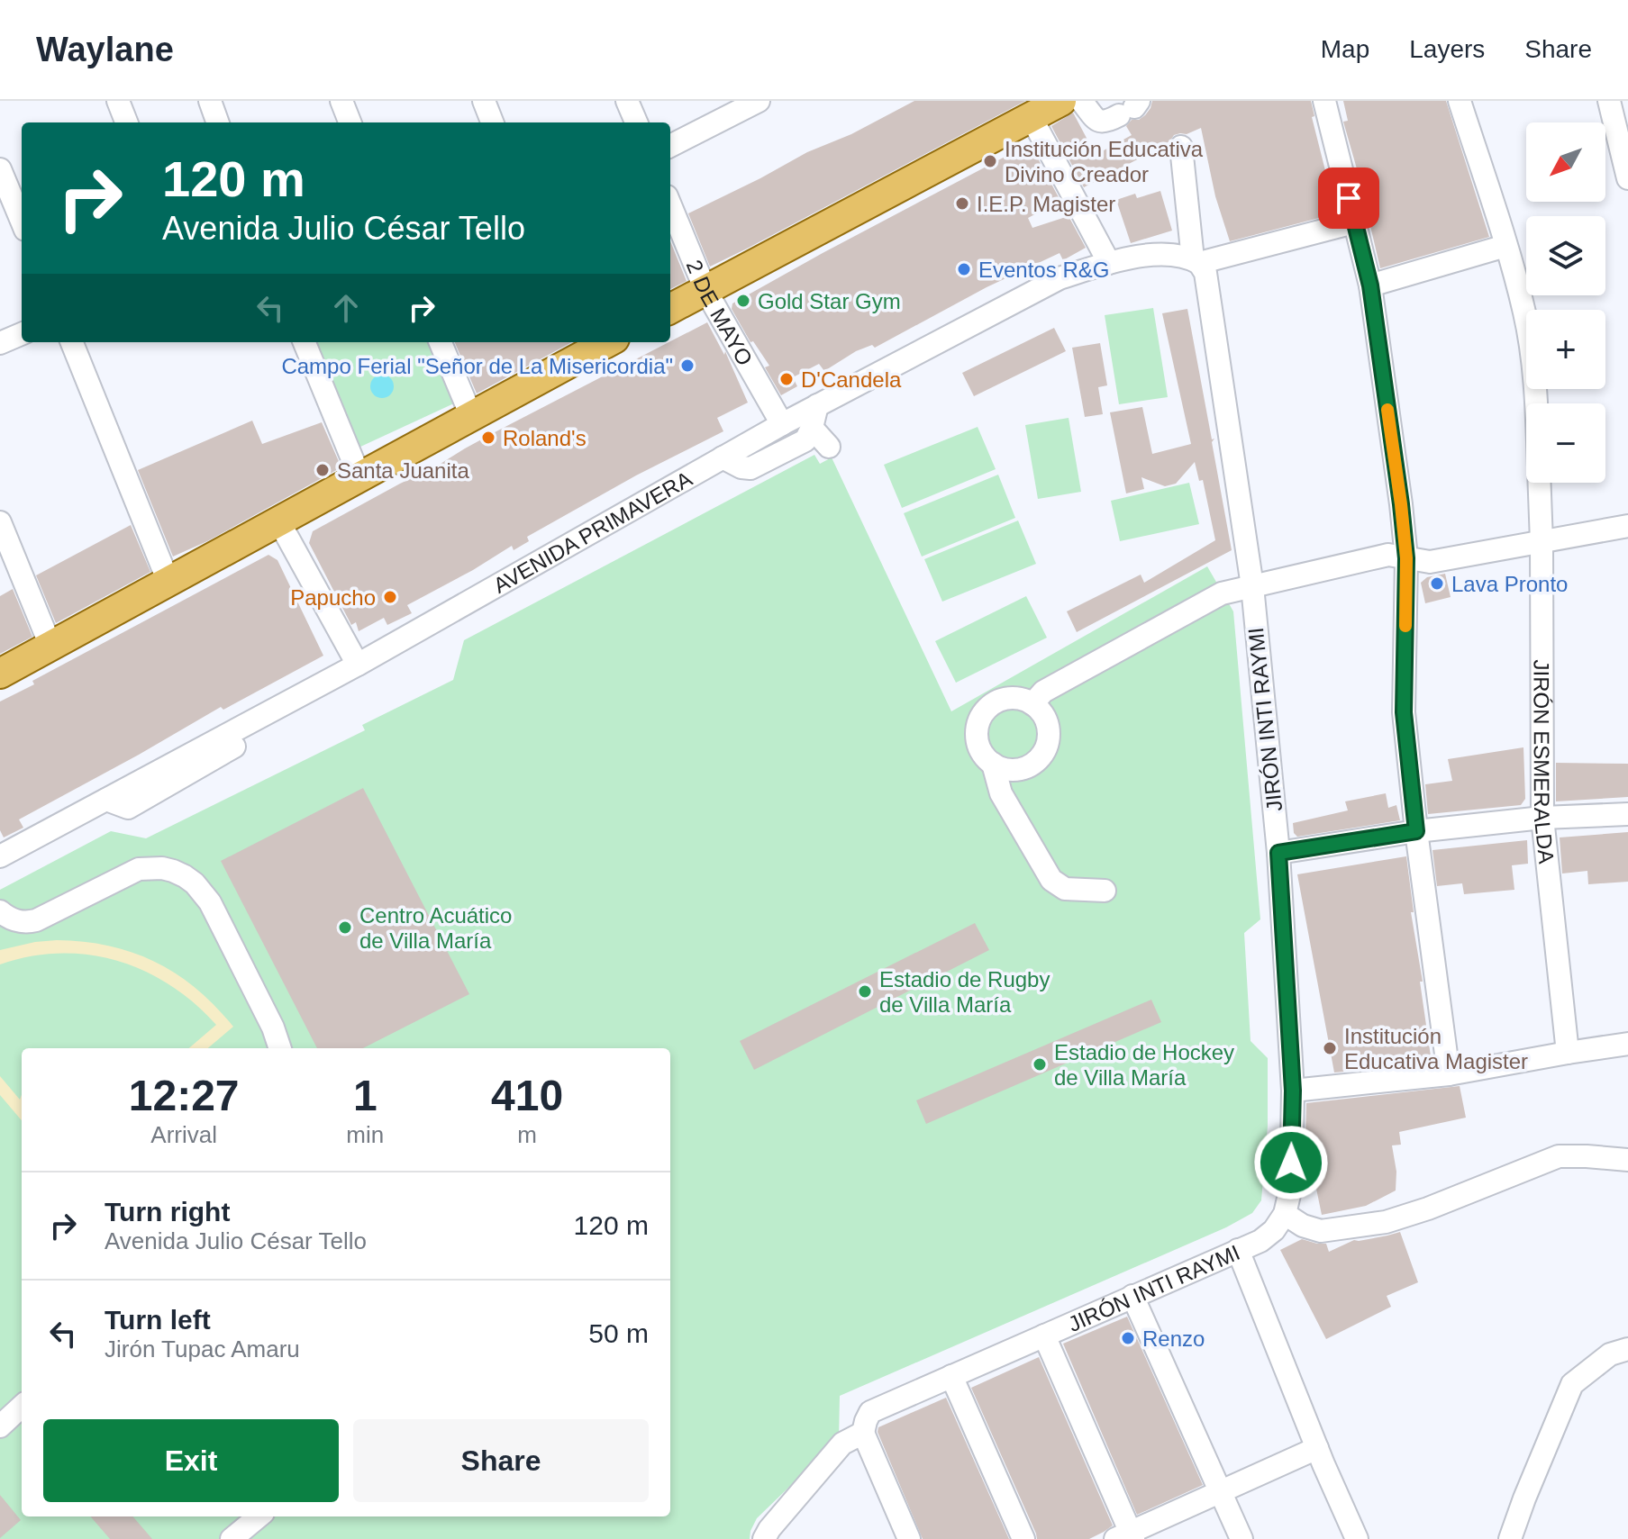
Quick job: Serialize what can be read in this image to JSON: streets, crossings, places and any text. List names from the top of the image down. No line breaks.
{"streets":{"street":["2 DE MAYO","AVENIDA PRIMAVERA","JIRÓN INTI RAYMI","JIRÓN ESMERALDA"]},"crossings":[["2 DE MAYO","AVENIDA PRIMAVERA"],["AVENIDA PRIMAVERA","JIRÓN INTI RAYMI"]],"places":["Institución Educativa Divino Creador","I.E.P. Magister","Eventos R&G","Gold Star Gym","Campo Ferial \"Señor de La Misericordia\"","D'Candela","Roland's","Santa Juanita","Lava Pronto","Papucho","Centro Acuático de Villa María","Estadio de Rugby de Villa María","Institución Educativa Magister","Estadio de Hockey de Villa María","Renzo"],"north":"bottom left","page":{"header":"Waylane","nav":["Map","Layers","Share"],"map_buttons":["+","−"],"turn":["120 m","Avenida Julio César Tello"],"eta":["12:27","Arrival","1","min","410","m"],"list":[{"name":"Turn right","note":"Avenida Julio César Tello","value":"120 m"},{"name":"Turn left","note":"Jirón Tupac Amaru","value":"50 m"}],"buttons":["Exit","Share"]}}
